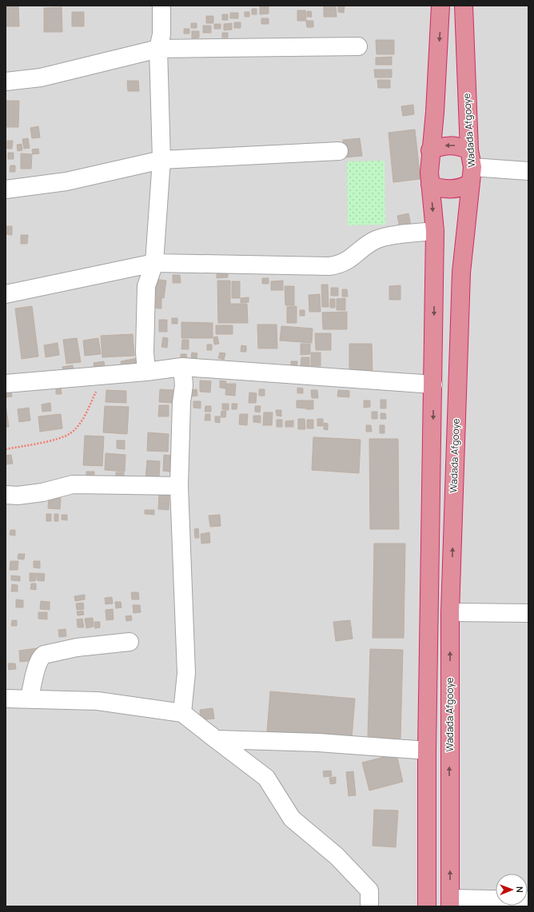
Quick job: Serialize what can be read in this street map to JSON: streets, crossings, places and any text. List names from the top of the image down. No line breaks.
{"streets":{"highway":["Wadada Afgooye"]},"north":"right"}
